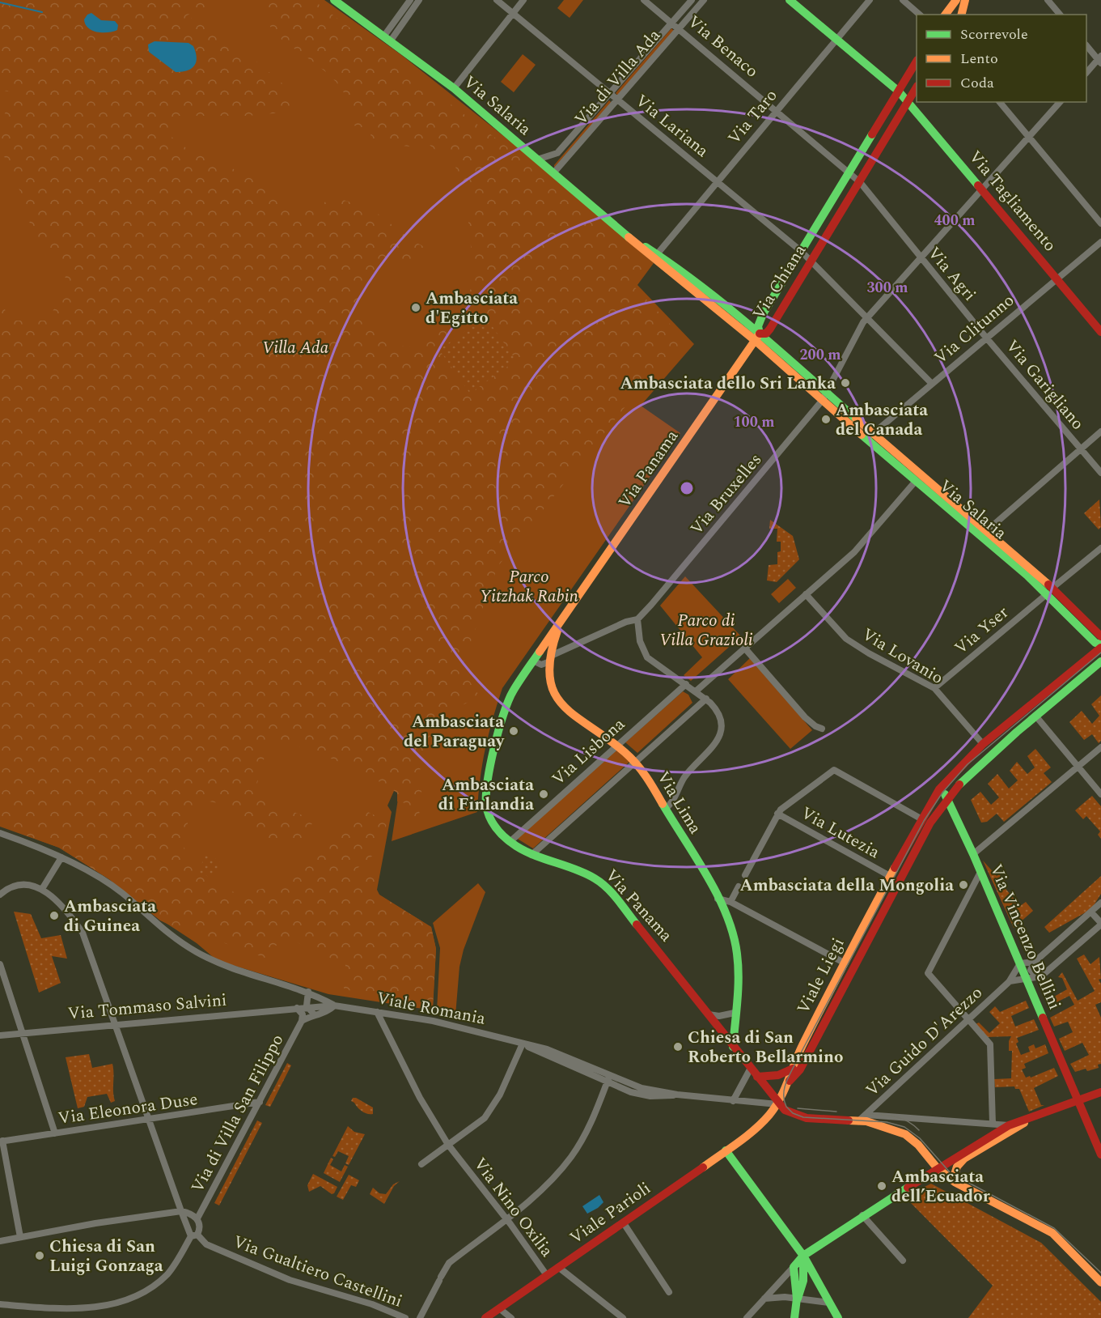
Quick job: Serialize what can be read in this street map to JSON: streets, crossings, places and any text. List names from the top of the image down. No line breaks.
{"streets":{"street":["Via Benaco","Via di Villa Ada","Via Salaria","Via Taro","Via Lariana","Via Tagliamento","Via Agri","Via Chiana","Via Clitunno","Via Garigliano","Via Panama","Via Bruxelles","Via Yser","Via Lovanio","Via Lisbona","Via Lima","Via Lutezia","Via Vincenzo Bellini","Viale Liegi","Via Tommaso Salvini","Viale Romania","Via Guido D'Arezzo","Via Eleonora Duse","Via di Villa San Filippo","Via Nino Oxilia","Viale Parioli","Via Gualtiero Castellini"]},"crossings":[["Via Benaco","Via di Villa Ada"],["Via Benaco","Via Taro"],["Via Benaco","Via Chiana"],["Via di Villa Ada","Via Salaria"],["Via di Villa Ada","Via Lariana"],["Via Salaria","Via Taro"],["Via Salaria","Via Chiana"],["Via Salaria","Via Clitunno"],["Via Salaria","Via Panama"],["Via Salaria","Via Bruxelles"],["Via Salaria","Via Yser"],["Via Salaria","Viale Liegi"],["Via Taro","Via Lariana"],["Via Taro","Via Tagliamento"],["Via Lariana","Via Chiana"],["Via Lariana","Via Clitunno"],["Via Lariana","Via Bruxelles"],["Via Tagliamento","Via Chiana"],["Via Tagliamento","Via Clitunno"],["Via Tagliamento","Via Bruxelles"],["Via Agri","Via Chiana"],["Via Agri","Via Clitunno"],["Via Agri","Via Garigliano"],["Via Agri","Via Bruxelles"],["Via Chiana","Via Panama"],["Via Clitunno","Via Garigliano"],["Via Panama","Via Lisbona"],["Via Panama","Via Lima"],["Via Panama","Viale Romania"],["Via Panama","Viale Parioli"],["Via Yser","Via Lovanio"],["Via Lovanio","Viale Liegi"],["Via Lisbona","Via Lima"],["Via Lutezia","Viale Liegi"],["Via Vincenzo Bellini","Viale Liegi"],["Via Vincenzo Bellini","Via Guido D'Arezzo"],["Viale Liegi","Viale Parioli"],["Via Tommaso Salvini","Viale Romania"],["Viale Romania","Via Nino Oxilia"],["Viale Romania","Viale Parioli"],["Via Eleonora Duse","Via di Villa San Filippo"],["Via Nino Oxilia","Viale Parioli"]],"parks":["Villa Ada","Parco Yitzhak Rabin","Parco di Villa Grazioli"],"places":["Ambasciata d'Egitto","Ambasciata dello Sri Lanka","Ambasciata del Canada","Ambasciata del Paraguay","Ambasciata di Finlandia","Ambasciata della Mongolia","Ambasciata di Guinea","Chiesa di San Roberto Bellarmino","Ambasciata dell’Ecuador","Chiesa di San Luigi Gonzaga"],"legend":["Scorrevole","Lento","Coda"],"rings":["400 m","300 m","200 m","100 m"]}
